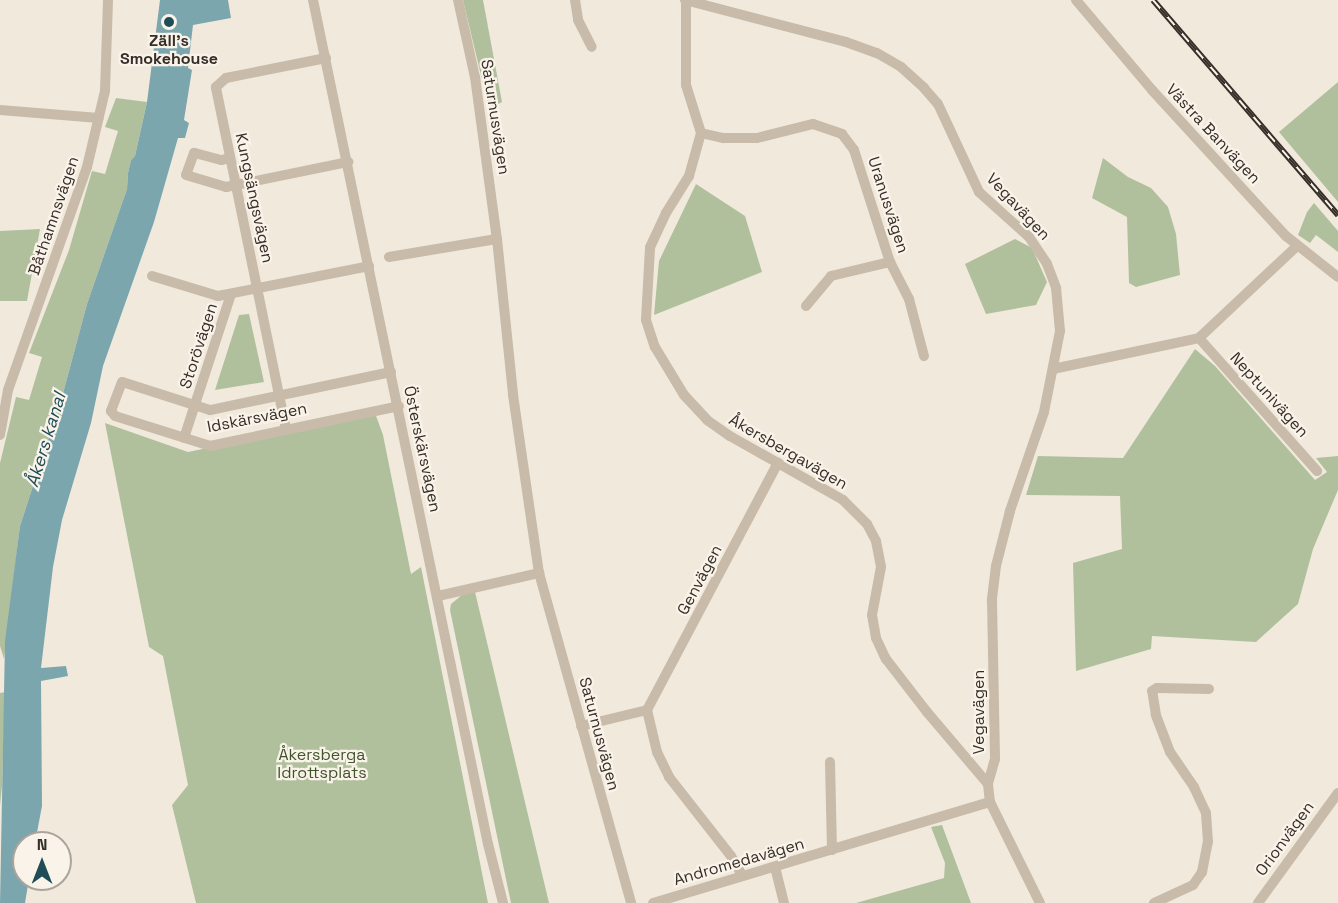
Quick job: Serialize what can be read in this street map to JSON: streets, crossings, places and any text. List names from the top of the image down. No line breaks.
{"streets":{"street":["Saturnusvägen","Västra Banvägen","Kungsängsvägen","Uranusvägen","Vegavägen","Båthamnsvägen","Storövägen","Neptunivägen","Idskärsvägen","Österskärsvägen","Åkersbergavägen","Genvägen","Orionvägen","Andromedavägen"]},"crossings":[["Kungsängsvägen","Storövägen"],["Kungsängsvägen","Idskärsvägen"],["Kungsängsvägen","Österskärsvägen"],["Uranusvägen","Åkersbergavägen"],["Vegavägen","Åkersbergavägen"],["Storövägen","Idskärsvägen"],["Storövägen","Österskärsvägen"],["Idskärsvägen","Österskärsvägen"],["Åkersbergavägen","Genvägen"]],"water":["Åkers kanal"],"parks":["Åkersberga Idrottsplats"],"places":["Zäll's Smokehouse"],"north":"top"}
